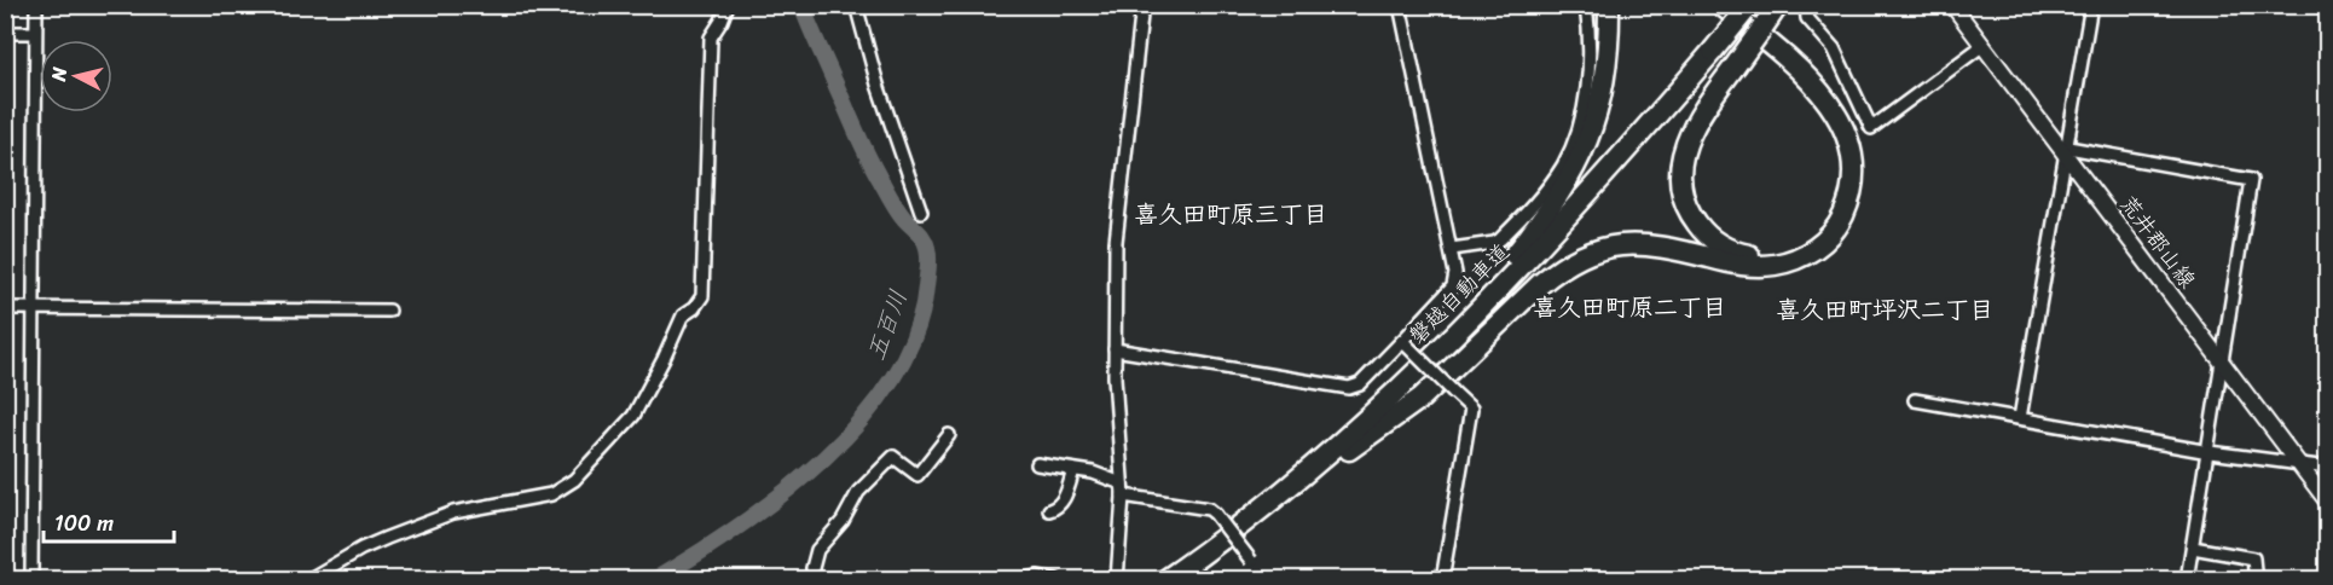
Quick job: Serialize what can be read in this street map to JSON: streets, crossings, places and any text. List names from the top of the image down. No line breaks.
{"streets":{"highway":["磐越自動車道"],"main road":["荒井郡山線"]},"districts":["喜久田町原三丁目","喜久田町原二丁目","喜久田町坪沢二丁目"],"water":["五百川"],"scale_bar":"100 m","north":"left"}
